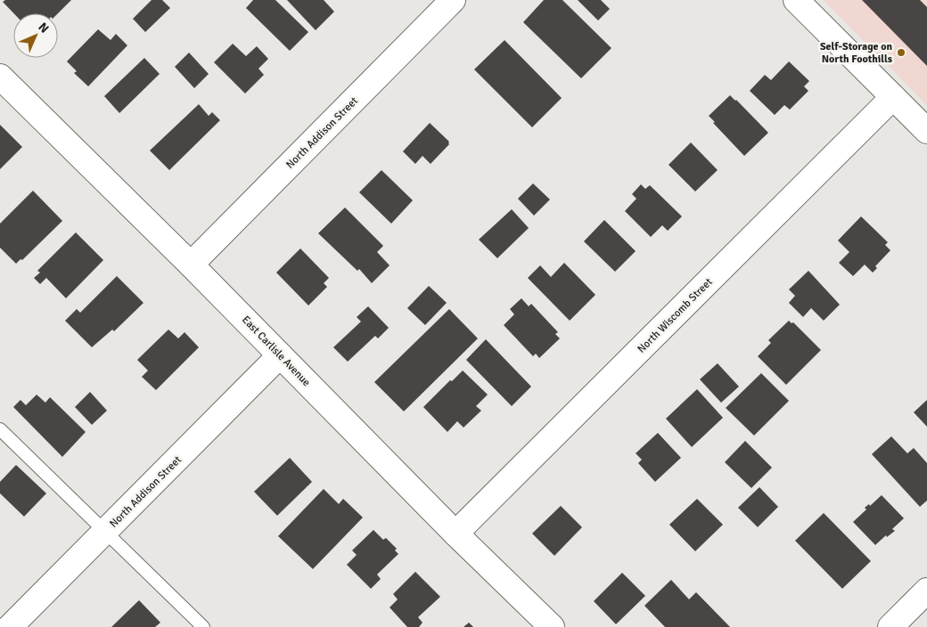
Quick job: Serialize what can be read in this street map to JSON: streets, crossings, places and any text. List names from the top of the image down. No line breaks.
{"streets":{"street":["North Addison Street","North Wiscomb Street","East Carlisle Avenue"]},"crossings":[["North Addison Street","East Carlisle Avenue"],["North Wiscomb Street","East Carlisle Avenue"]],"places":["Self-Storage on North Foothills"],"north":"top right"}
